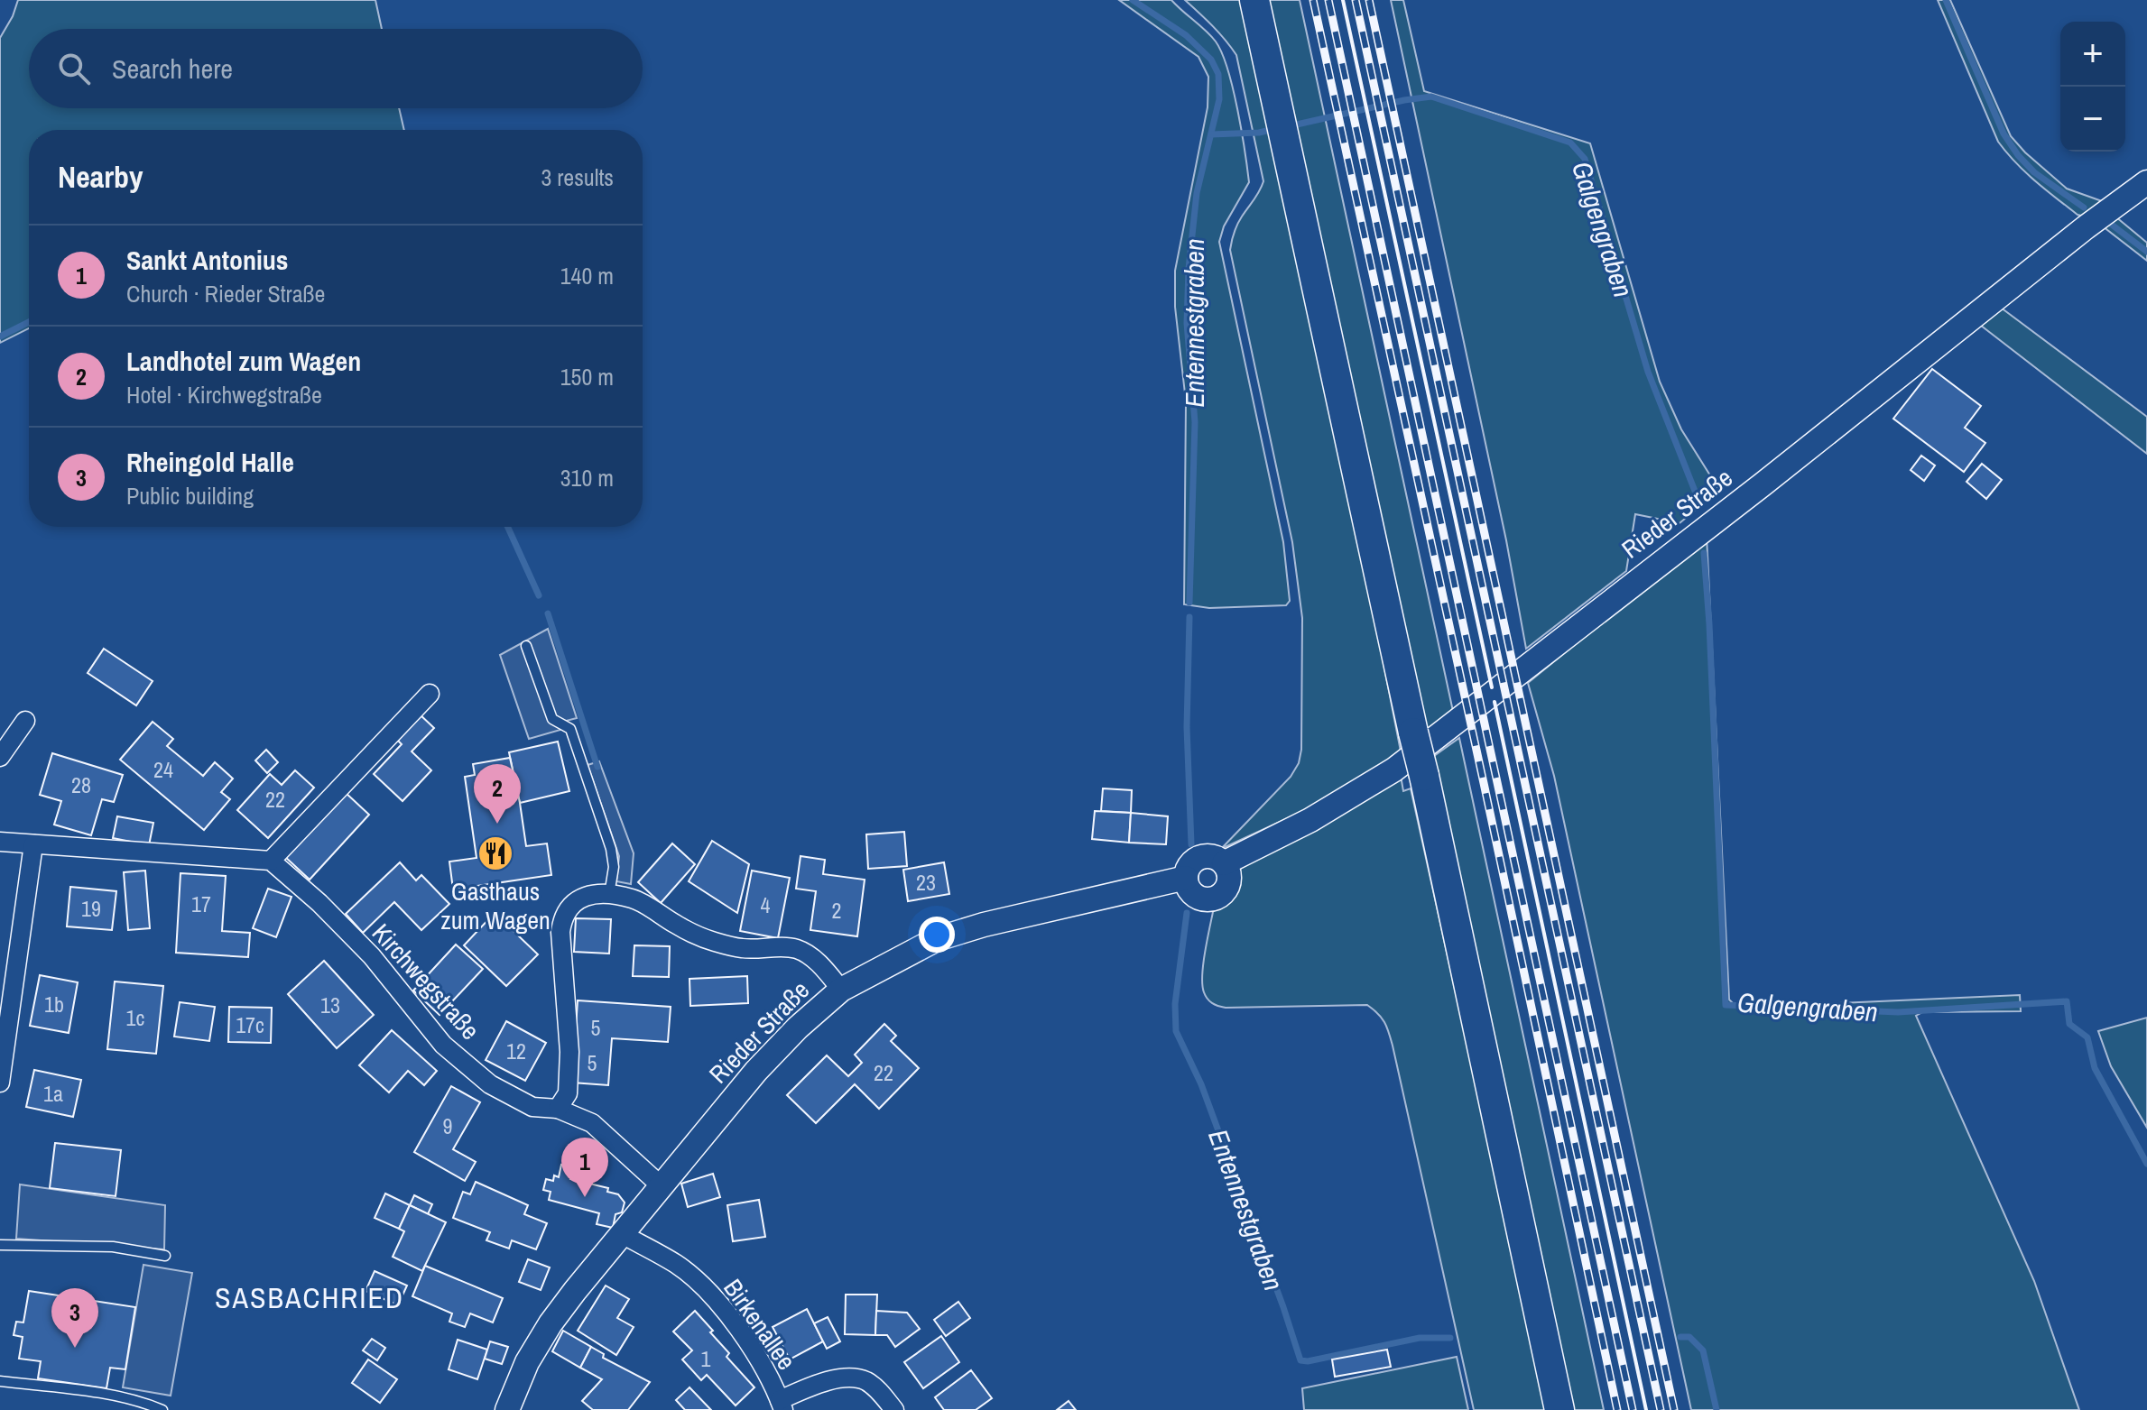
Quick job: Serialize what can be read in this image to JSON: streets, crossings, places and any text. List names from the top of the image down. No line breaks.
{"streets":{"street":["Rieder Straße","Kirchwegstraße","Birkenallee"]},"crossings":[["Rieder Straße","Kirchwegstraße"],["Rieder Straße","Birkenallee"]],"districts":["SASBACHRIED"],"water":["Galgengraben","Entennestgraben"],"places":{"restaurant":["Gasthaus zum Wagen"]},"house_numbers":["24","28","22","23","17","4","19","2","1b","13","1c","17c","5","12","5","22","1a","9","1"],"page":{"map_buttons":["+","−"],"search":"Search here","heading":["Nearby","3 results"],"list":[{"mark":"1","name":"Sankt Antonius","note":"Church · Rieder Straße","value":"140 m"},{"mark":"2","name":"Landhotel zum Wagen","note":"Hotel · Kirchwegstraße","value":"150 m"},{"mark":"3","name":"Rheingold Halle","note":"Public building","value":"310 m"}],"pins":["2","1","3"]}}
